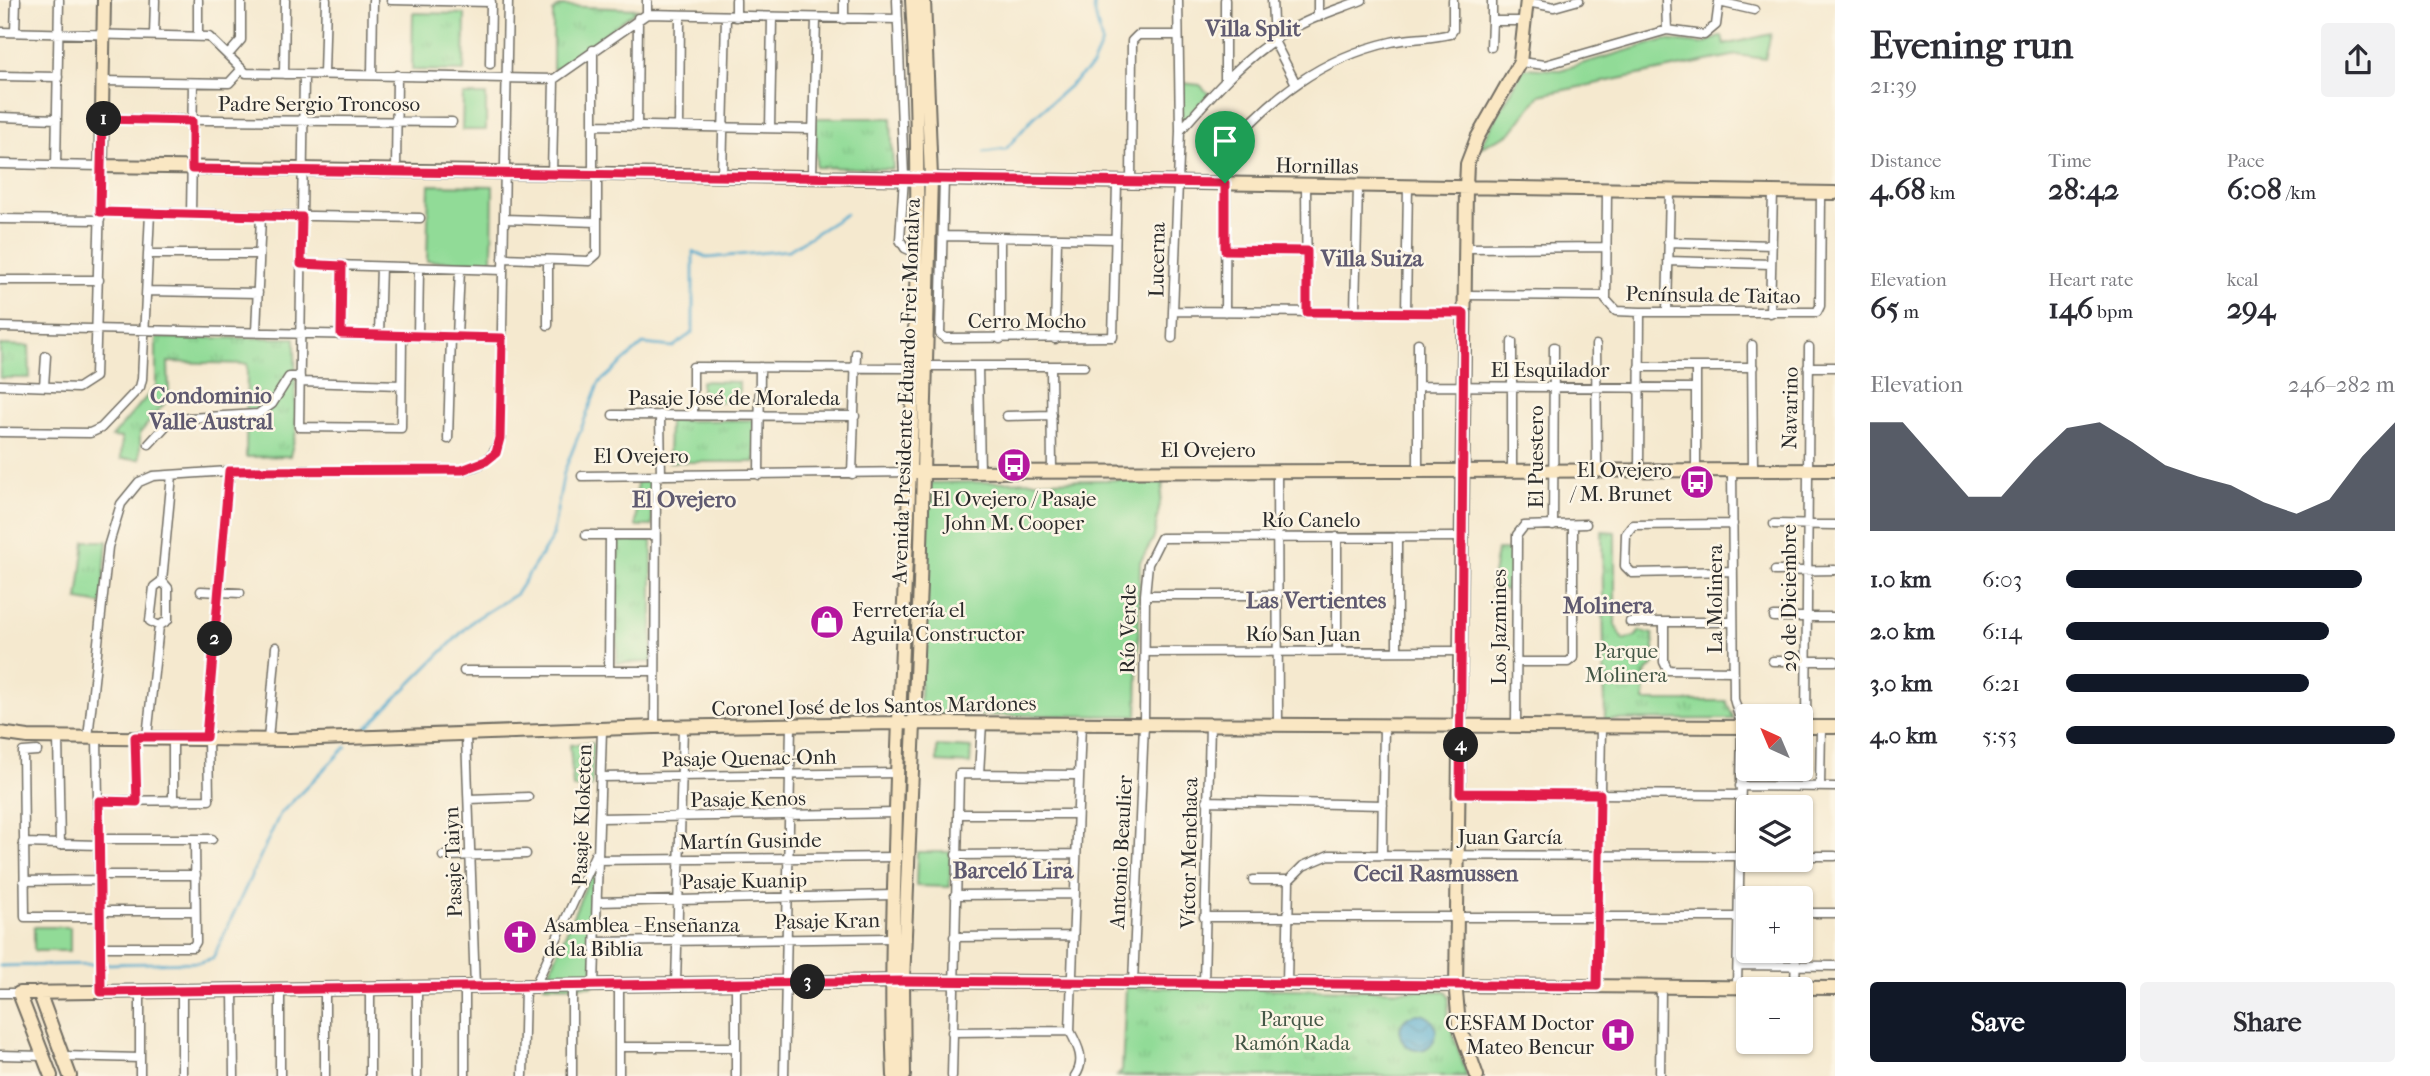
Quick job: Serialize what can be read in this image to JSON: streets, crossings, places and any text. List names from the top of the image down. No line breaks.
{"streets":{"street":["Padre Sergio Troncoso","Hornillas","Lucerna","Península de Taitao","Cerro Mocho","El Esquilador","Avenida Presidente Eduardo Frei Montalva","Pasaje José de Moraleda","Navarino","El Ovejero","El Puestero","Río Canelo","29 de Diciembre","La Molinera","Los Jazmines","Río Verde","Río San Juan","Coronel José de los Santos Mardones","Pasaje Quenac-Onh","Pasaje Kenos","Pasaje Kloketen","Juan García","Martín Gusinde","Antonio Beaulier","Víctor Menchaca","Pasaje Taiyn","Pasaje Kuanip","Pasaje Kran"]},"crossings":[["Hornillas","Lucerna"],["Hornillas","Península de Taitao"],["Hornillas","Avenida Presidente Eduardo Frei Montalva"],["Cerro Mocho","Avenida Presidente Eduardo Frei Montalva"],["El Esquilador","El Puestero"],["Avenida Presidente Eduardo Frei Montalva","El Ovejero"],["Avenida Presidente Eduardo Frei Montalva","Coronel José de los Santos Mardones"],["Avenida Presidente Eduardo Frei Montalva","Pasaje Quenac-Onh"],["Avenida Presidente Eduardo Frei Montalva","Pasaje Kenos"],["Avenida Presidente Eduardo Frei Montalva","Martín Gusinde"],["Avenida Presidente Eduardo Frei Montalva","Pasaje Kuanip"],["Avenida Presidente Eduardo Frei Montalva","Pasaje Kran"],["Navarino","El Ovejero"],["Navarino","29 de Diciembre"],["El Ovejero","El Puestero"],["El Ovejero","29 de Diciembre"],["El Ovejero","La Molinera"],["El Puestero","Los Jazmines"],["Río Canelo","Río Verde"],["Los Jazmines","Coronel José de los Santos Mardones"],["Río Verde","Río San Juan"],["Río Verde","Coronel José de los Santos Mardones"],["Río Verde","Antonio Beaulier"],["Coronel José de los Santos Mardones","Pasaje Kloketen"],["Coronel José de los Santos Mardones","Antonio Beaulier"],["Coronel José de los Santos Mardones","Víctor Menchaca"],["Coronel José de los Santos Mardones","Pasaje Taiyn"],["Pasaje Quenac-Onh","Pasaje Kloketen"],["Pasaje Kenos","Pasaje Kloketen"],["Pasaje Kloketen","Martín Gusinde"],["Pasaje Kloketen","Pasaje Kuanip"],["Pasaje Kloketen","Pasaje Kran"]],"districts":["Villa Split","Villa Suiza","Condominio Valle Austral","El Ovejero","Las Vertientes","Molinera","Barceló Lira","Cecil Rasmussen"],"parks":["Parque Molinera","Parque Ramón Rada"],"places":{"bus stop":["El Ovejero / Pasaje John M. Cooper","El Ovejero / M. Brunet"],"shop":["Ferretería el Aguila Constructor"],"church":["Asamblea - Enseñanza de la Biblia"],"hospital":["CESFAM Doctor Mateo Bencur"]},"north":"top left","page":{"heading":["Evening run","21:39"],"pins":["1","2","4","3"],"stats":[["Distance","4.68 km"],["Time","28:42"],["Pace","6:08 /km"],["Elevation","65 m"],["Heart rate","146 bpm"],["kcal","294"]],"chart":["Elevation","246–282 m"],"list":[{"name":"1.0 km","note":"6:03"},{"name":"2.0 km","note":"6:14"},{"name":"3.0 km","note":"6:21"},{"name":"4.0 km","note":"5:53"}],"map_buttons":["+","−"],"buttons":["Save","Share"]}}
